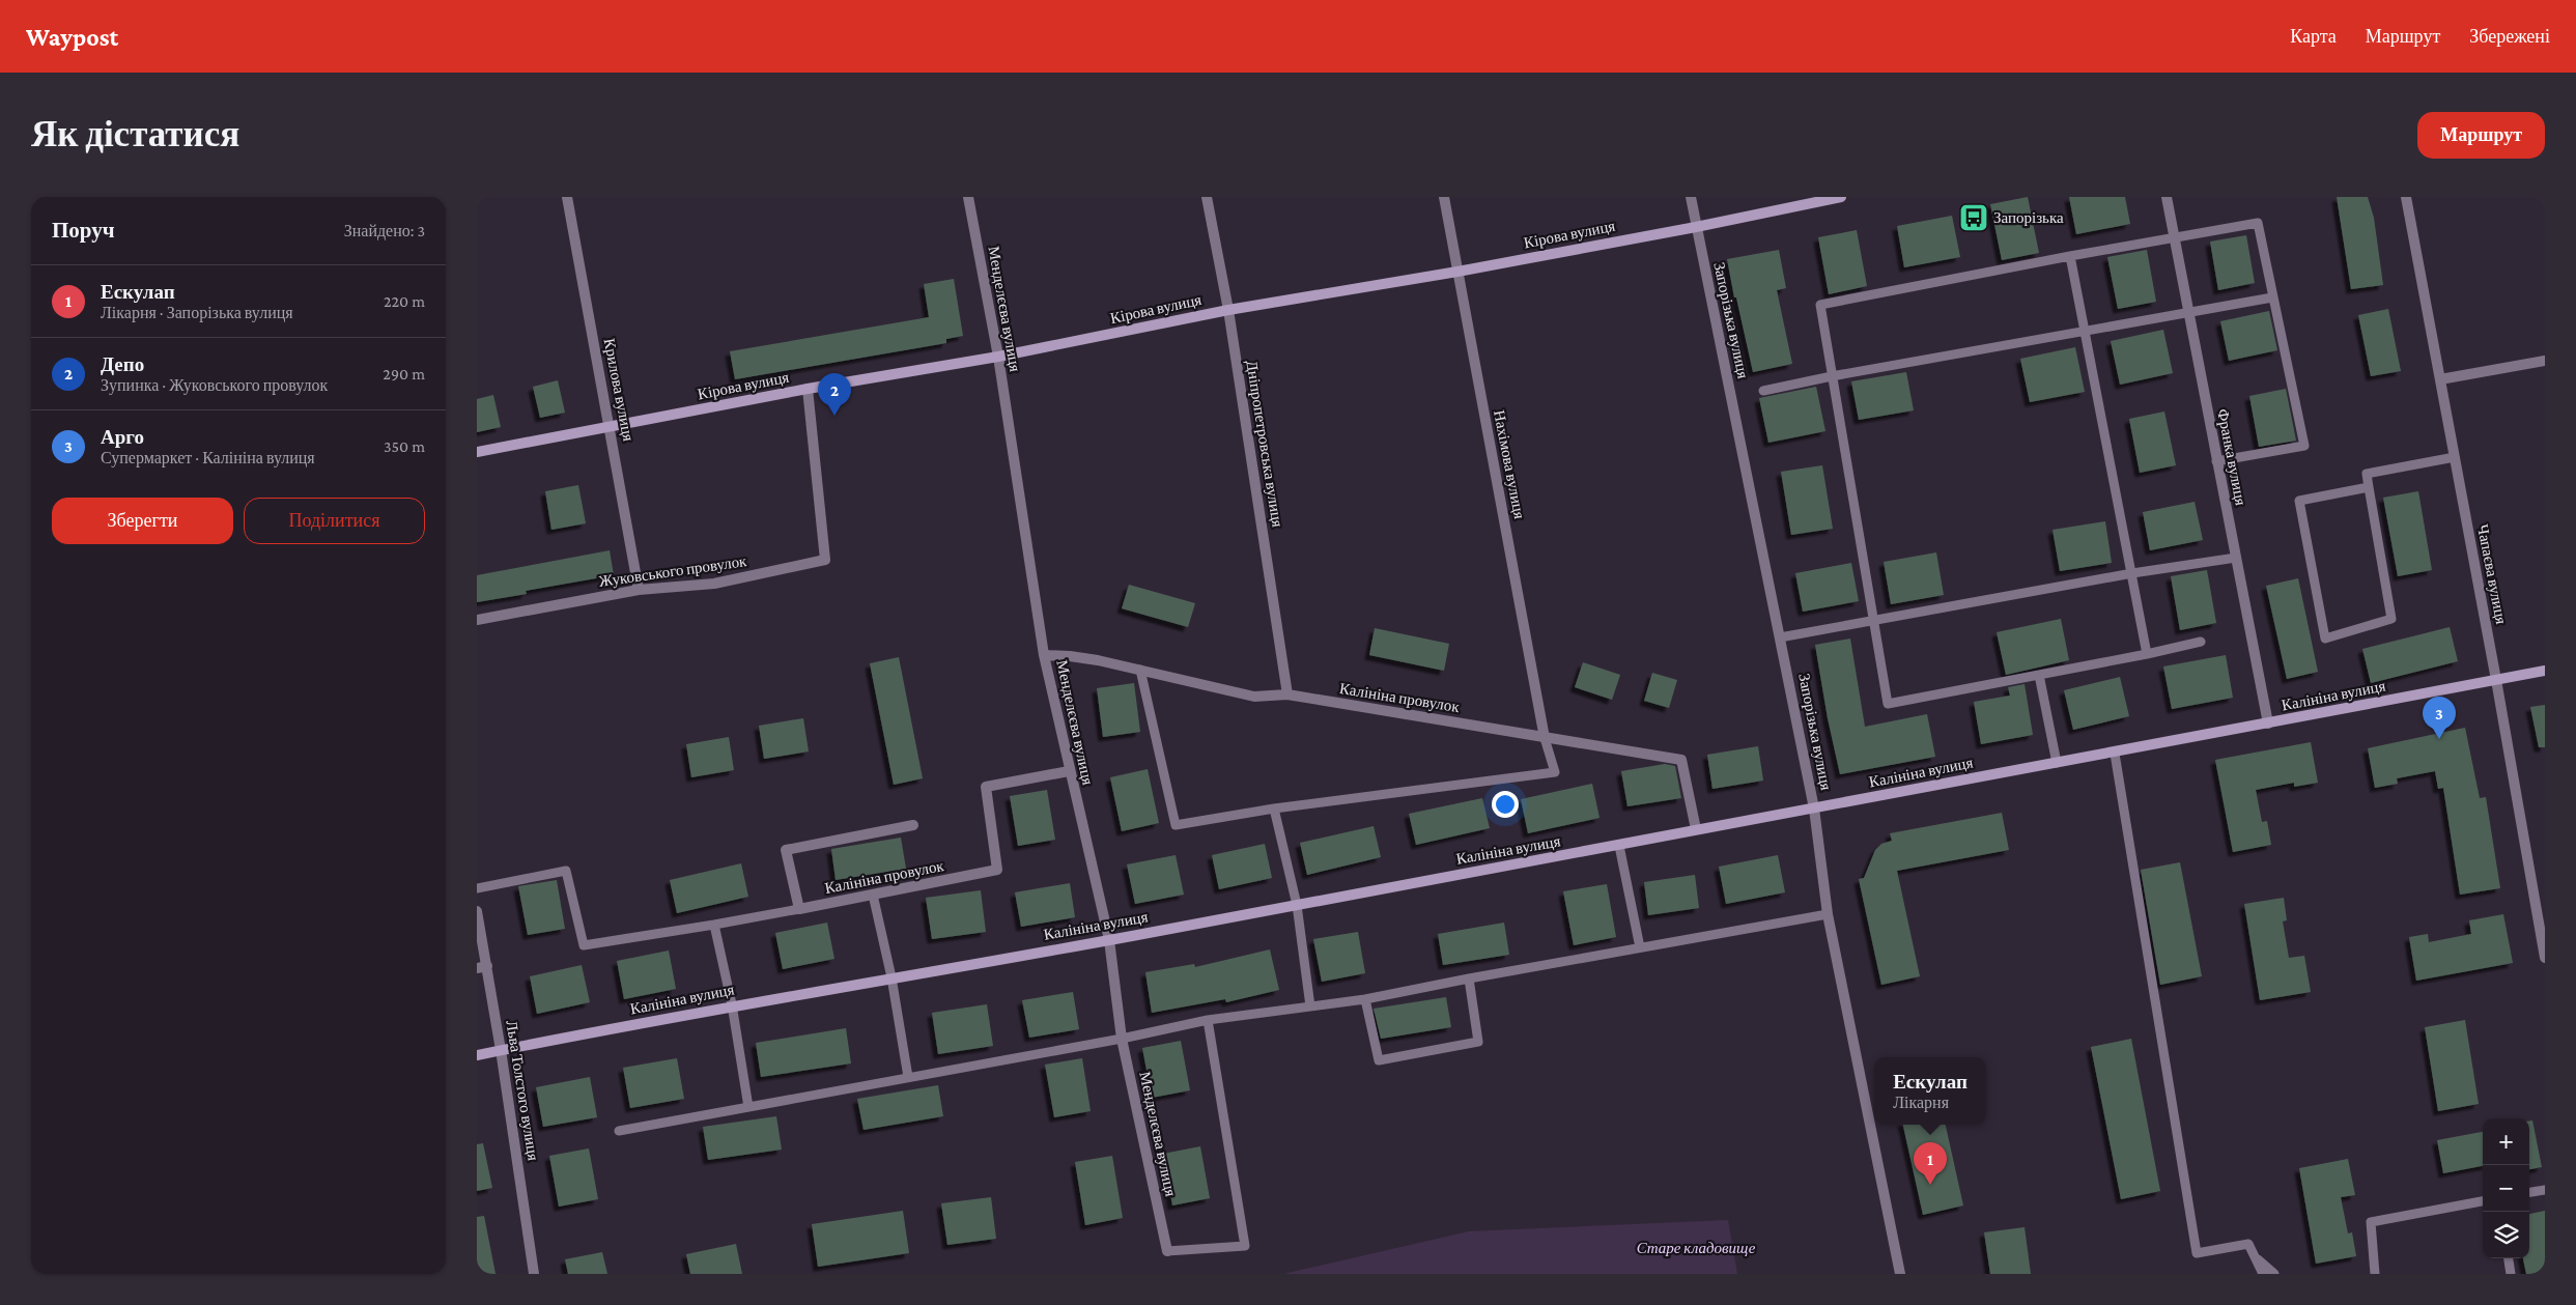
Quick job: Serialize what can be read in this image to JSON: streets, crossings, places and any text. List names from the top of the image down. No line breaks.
{"streets":{"street":["Кірова вулиця","Менделєєва вулиця","Запорізька вулиця","Крилова вулиця","Дніпропетровська вулиця","Франка вулиця","Нахімова вулиця","Жуковського провулок","Чапаєва вулиця","Калініна вулиця","Калініна провулок","Льва Толстого вулиця"]},"crossings":[["Кірова вулиця","Менделєєва вулиця"],["Кірова вулиця","Запорізька вулиця"],["Кірова вулиця","Крилова вулиця"],["Кірова вулиця","Дніпропетровська вулиця"],["Кірова вулиця","Нахімова вулиця"],["Кірова вулиця","Жуковського провулок"],["Менделєєва вулиця","Калініна вулиця"],["Менделєєва вулиця","Калініна провулок"],["Запорізька вулиця","Калініна вулиця"],["Крилова вулиця","Жуковського провулок"],["Дніпропетровська вулиця","Калініна провулок"],["Франка вулиця","Калініна вулиця"],["Нахімова вулиця","Калініна провулок"],["Чапаєва вулиця","Калініна вулиця"],["Калініна вулиця","Калініна провулок"],["Калініна вулиця","Льва Толстого вулиця"]],"parks":["Старе кладовище"],"places":{"bus stop":["Запорізька"]},"page":{"header":"Waypost","nav":["Карта","Маршрут","Збережені"],"buttons":["Маршрут",["Зберегти","Поділитися"]],"title":"Як дістатися","heading":["Поруч","Знайдено: 3"],"list":[{"mark":"1","name":"Ескулап","note":"Лікарня · Запорізька вулиця","value":"220 m"},{"mark":"2","name":"Депо","note":"Зупинка · Жуковського провулок","value":"290 m"},{"mark":"3","name":"Арго","note":"Супермаркет · Калініна вулиця","value":"350 m"}],"pins":["2","3","1"],"popup":["Ескулап","Лікарня"],"map_buttons":["+","−"]}}
